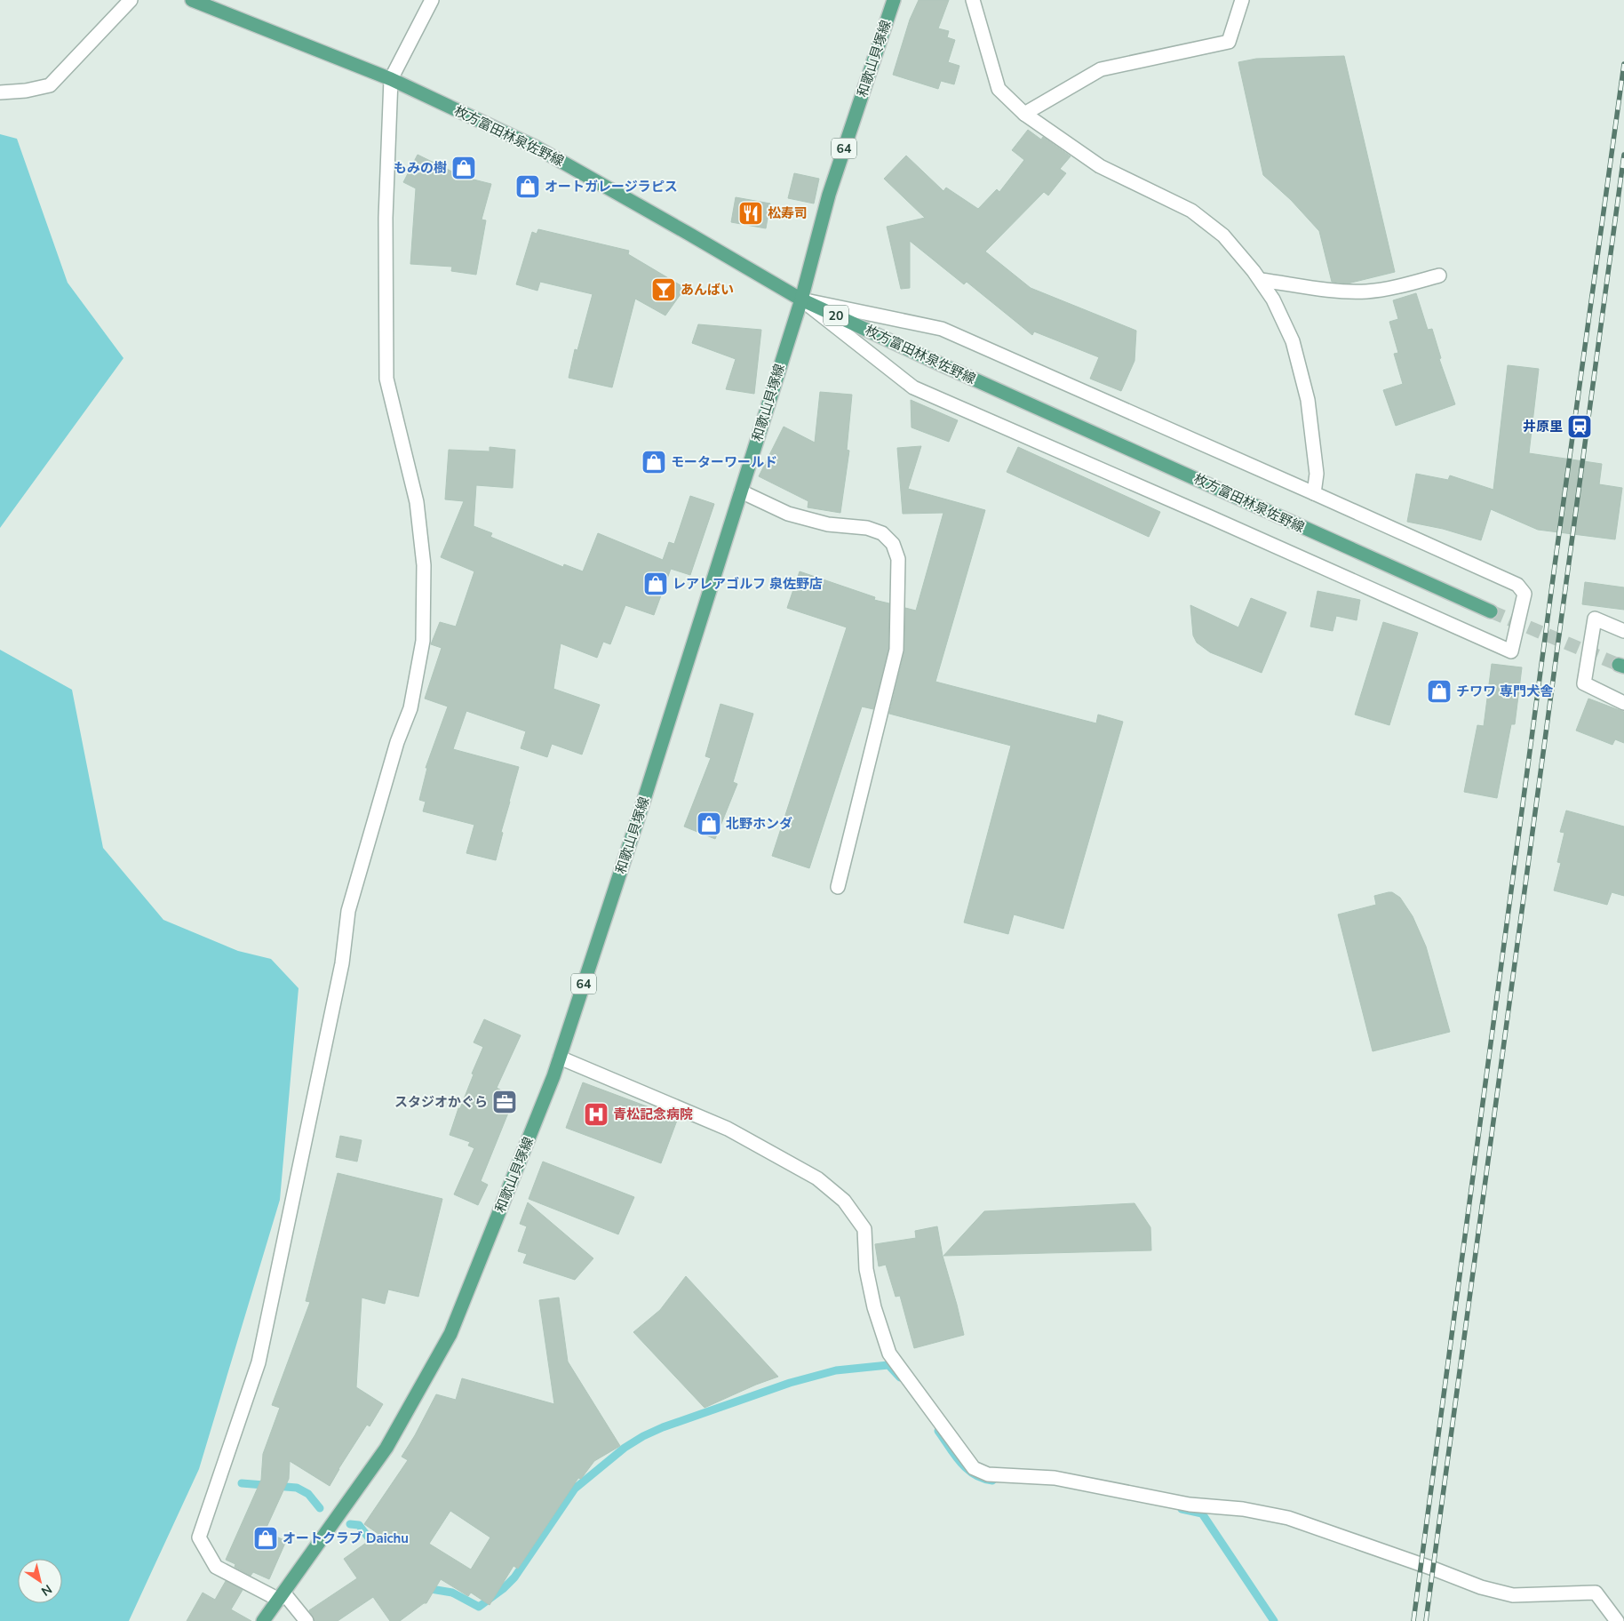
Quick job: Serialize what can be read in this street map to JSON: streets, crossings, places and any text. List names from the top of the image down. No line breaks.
{"streets":{"main road":["和歌山貝塚線","枚方富田林泉佐野線","64","20"]},"crossings":[["和歌山貝塚線","枚方富田林泉佐野線"]],"places":{"shop":["もみの樹","オートガレージラピス","モーターワールド","レアレアゴルフ 泉佐野店","チワワ 専門犬舎","北野ホンダ","オートクラブ Daichu"],"restaurant":["松寿司"],"bar":["あんばい"],"station":["井原里"],"office":["スタジオかぐら"],"hospital":["青松記念病院"]},"north":"bottom right"}
